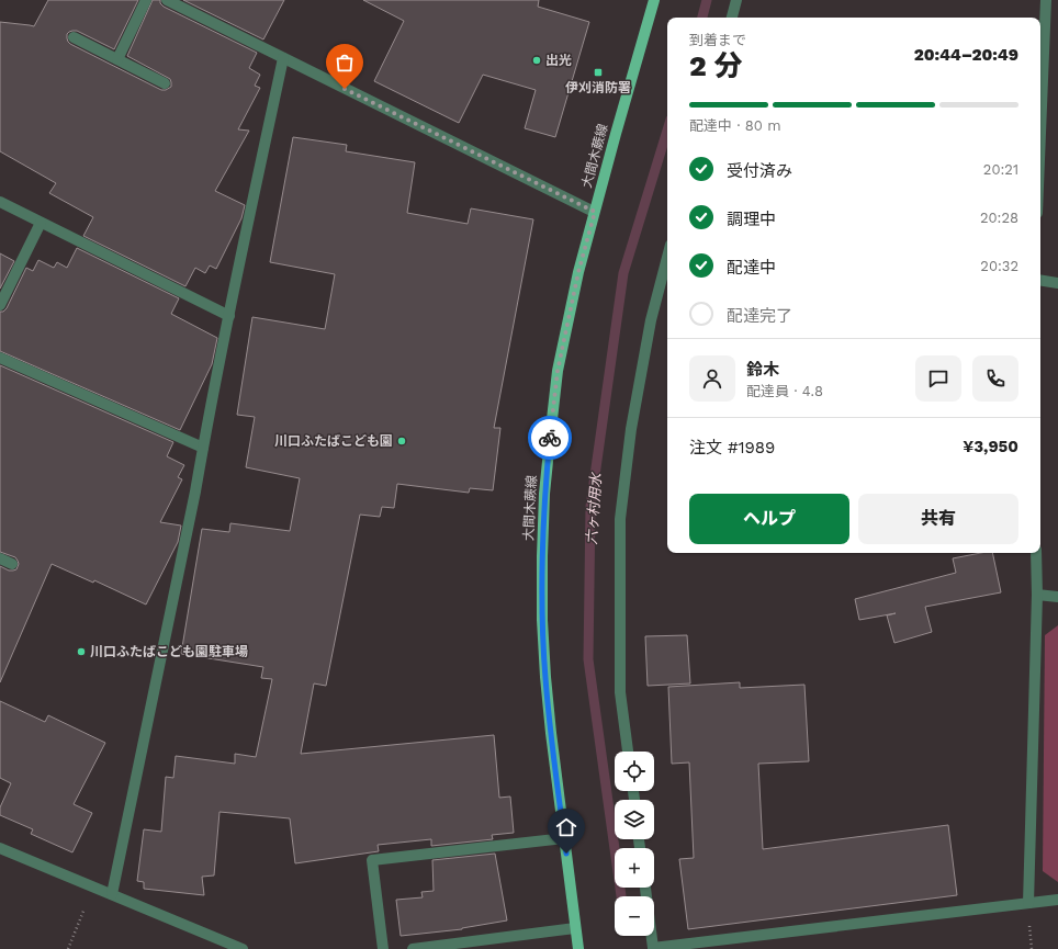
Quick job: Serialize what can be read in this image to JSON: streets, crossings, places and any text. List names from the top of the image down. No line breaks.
{"streets":{"main road":["大間木蕨線"]},"water":["六ヶ村用水"],"places":{"other":["出光","川口ふたばこども園","川口ふたばこども園駐車場"],"transit":["伊刈消防署"]},"page":{"heading":["2 分","到着まで","20:44–20:49"],"panel":["鈴木","配達員 · 4.8","注文 #1989","¥3,950"],"bar":"配達中 · 80 m","list":[["受付済み","20:21"],["調理中","20:28"],["配達中","20:32"],"配達完了"],"buttons":["ヘルプ","共有"],"map_buttons":["+","−"]}}
